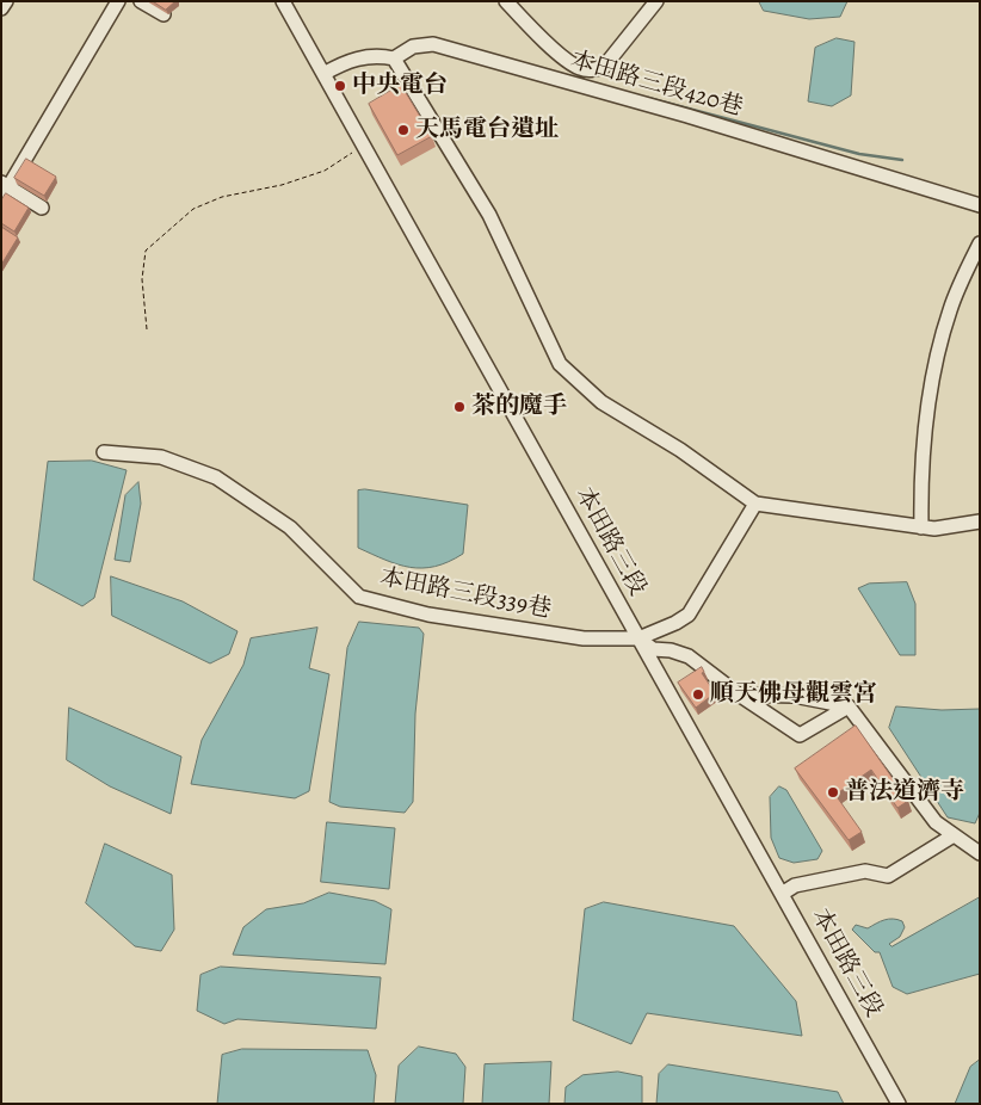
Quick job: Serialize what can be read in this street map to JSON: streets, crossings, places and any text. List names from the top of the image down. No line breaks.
{"streets":{"street":["本田路三段420巷","本田路三段","本田路三段339巷"]},"crossings":[["本田路三段420巷","本田路三段"],["本田路三段","本田路三段339巷"]],"places":["中央電台","天馬電台遺址","茶的魔手","順天佛母觀雲宮","普法道濟寺"]}
